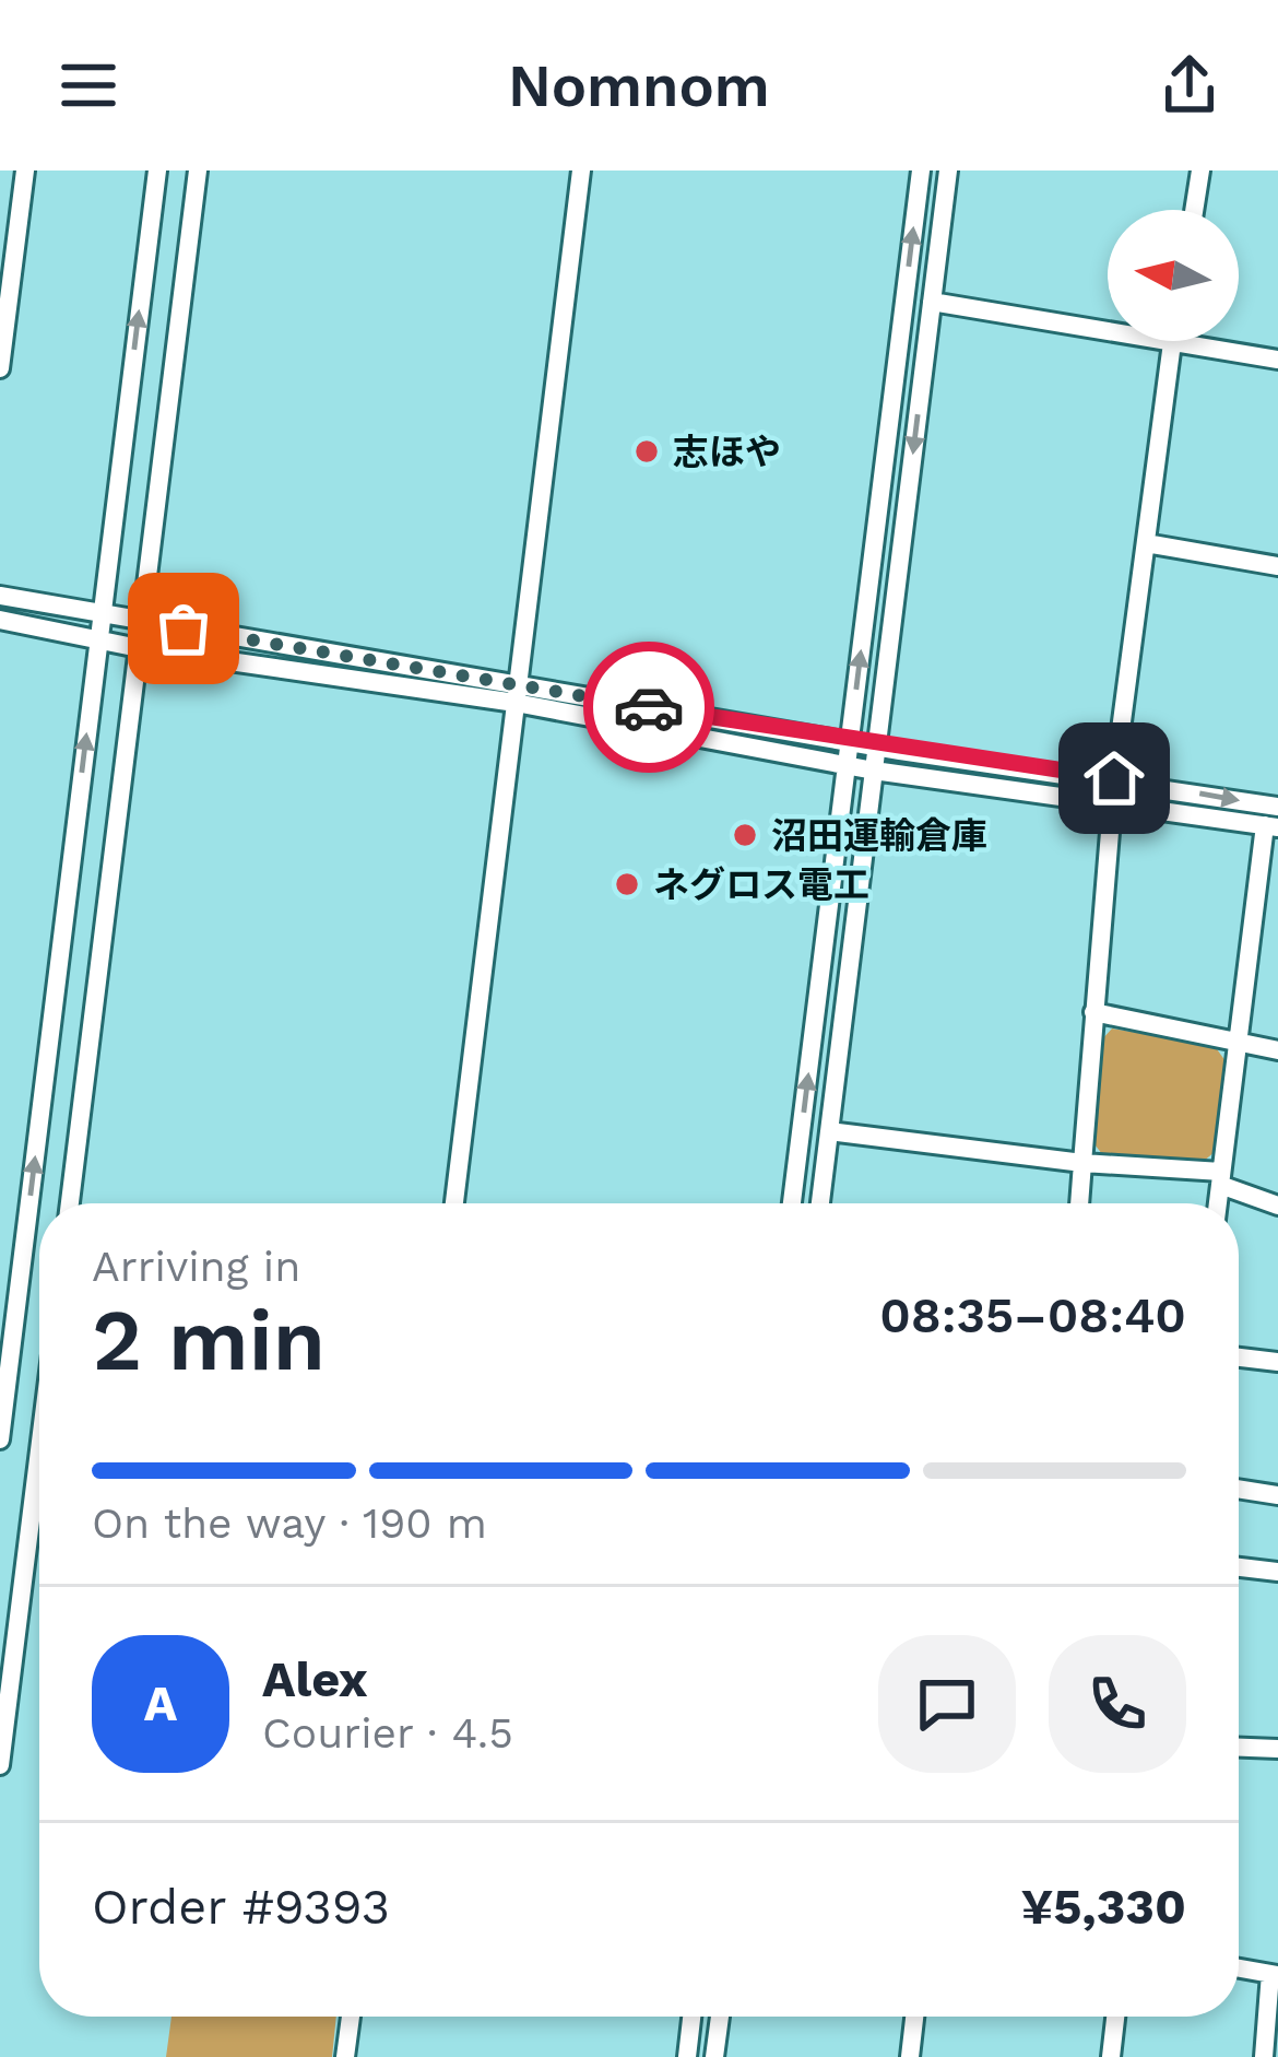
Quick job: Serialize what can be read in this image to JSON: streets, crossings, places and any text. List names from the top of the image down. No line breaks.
{"places":["志ほや","沼田運輸倉庫","ネグロス電工"],"north":"left","page":{"header":"Nomnom","heading":["2 min","Arriving in","08:35–08:40"],"panel":["Alex","Courier · 4.5","Order #9393","¥5,330"],"bar":"On the way · 190 m","round":"A"}}
